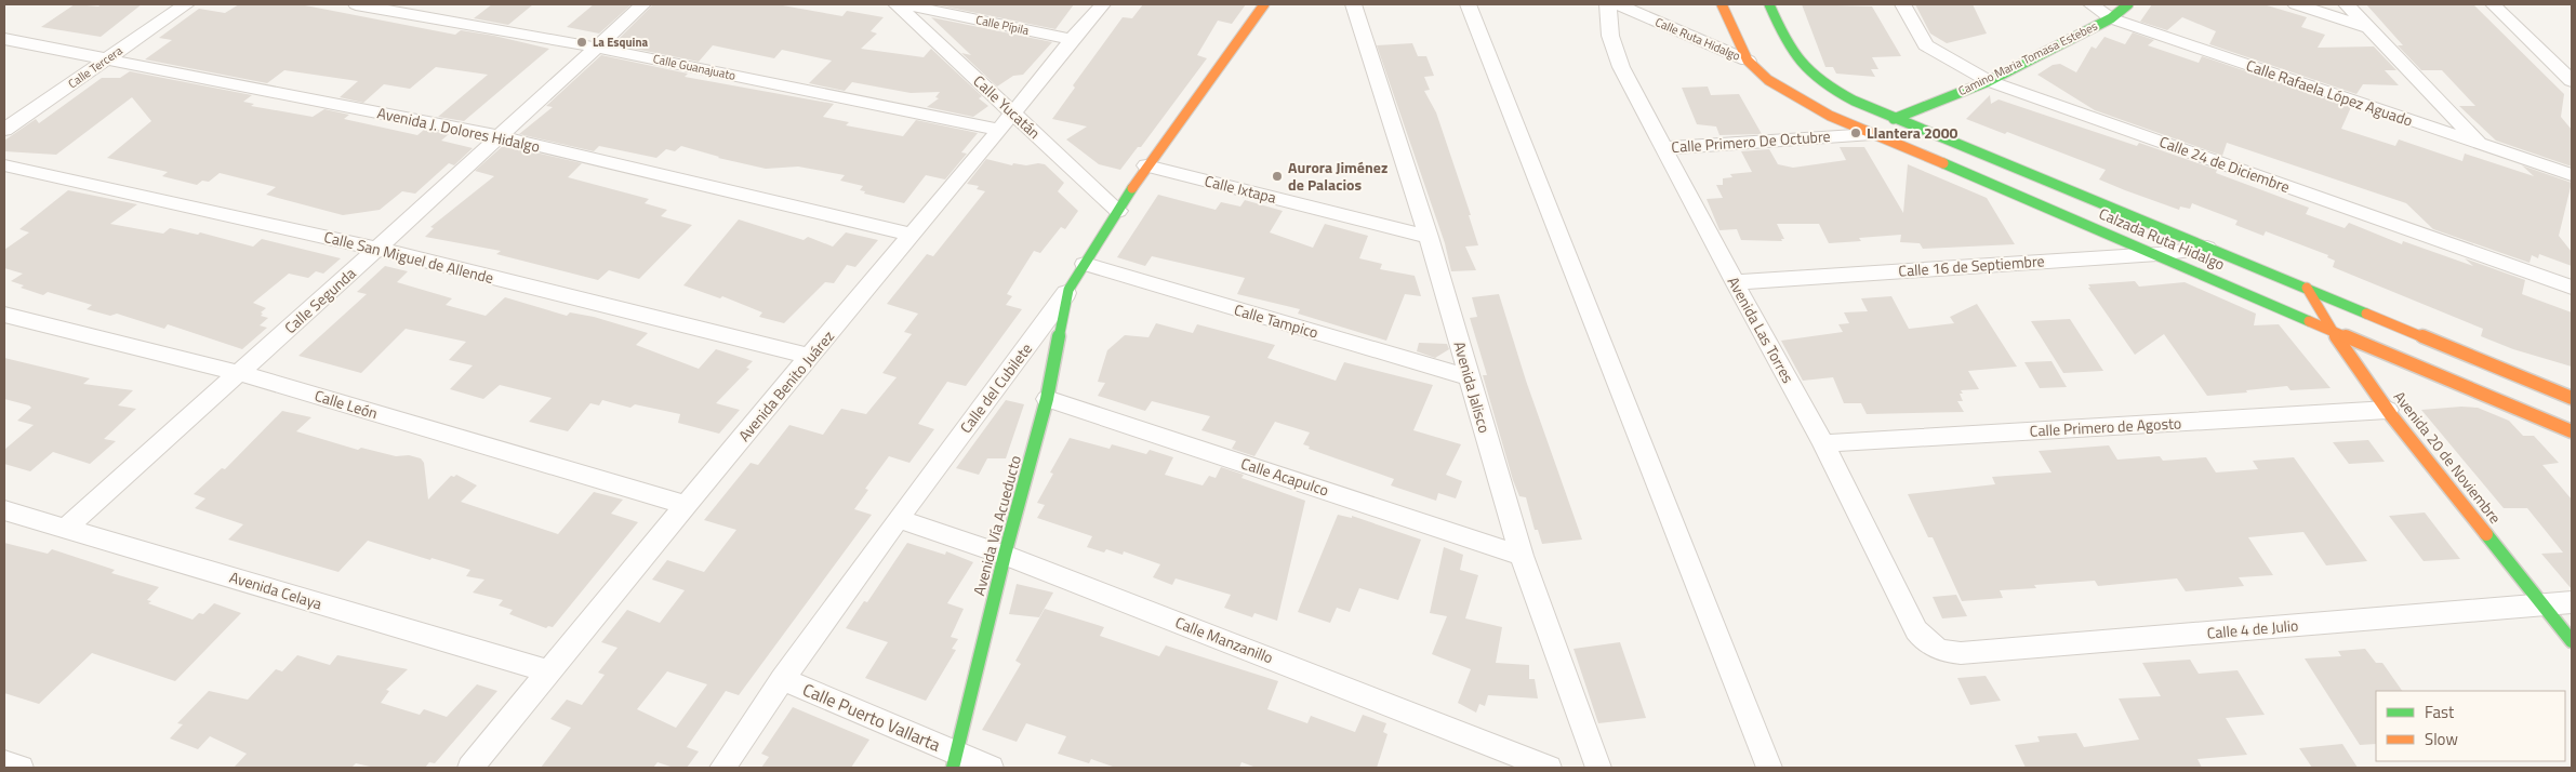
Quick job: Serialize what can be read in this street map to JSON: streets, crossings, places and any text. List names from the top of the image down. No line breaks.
{"streets":{"main road":["Camino Maria Tomasa Estebes","Calzada Ruta Hidalgo","Calle del Cubilete","Avenida 20 de Noviembre","Avenida Vía Acueducto"],"street":["Calle Pípila","Calle Ruta Hidalgo","Calle Tercera","Calle Guanajuato","Calle Rafaela López Aguado","Calle Yucatán","Avenida J. Dolores Hidalgo","Calle Primero De Octubre","Calle 24 de Diciembre","Calle Ixtapa","Calle San Miguel de Allende","Calle 16 de Septiembre","Calle Segunda","Calle Tampico","Avenida Las Torres","Avenida Benito Juárez","Avenida Jalisco","Calle León","Calle Primero de Agosto","Calle Acapulco","Avenida Celaya","Calle 4 de Julio","Calle Manzanillo","Calle Puerto Vallarta"]},"crossings":[["Calle Pípila","Avenida Benito Juárez"],["Calle Ruta Hidalgo","Calzada Ruta Hidalgo"],["Camino Maria Tomasa Estebes","Calle Rafaela López Aguado"],["Camino Maria Tomasa Estebes","Calle 24 de Diciembre"],["Camino Maria Tomasa Estebes","Calzada Ruta Hidalgo"],["Calle Tercera","Avenida J. Dolores Hidalgo"],["Calle Guanajuato","Calle Segunda"],["Calle Guanajuato","Avenida Benito Juárez"],["Calle Yucatán","Avenida Benito Juárez"],["Calle Yucatán","Calle del Cubilete"],["Avenida J. Dolores Hidalgo","Calle Segunda"],["Avenida J. Dolores Hidalgo","Avenida Benito Juárez"],["Calle Primero De Octubre","Calzada Ruta Hidalgo"],["Calle Primero De Octubre","Avenida Las Torres"],["Calle Ixtapa","Avenida Jalisco"],["Calle Ixtapa","Calle del Cubilete"],["Calzada Ruta Hidalgo","Calle 16 de Septiembre"],["Calzada Ruta Hidalgo","Avenida 20 de Noviembre"],["Calle San Miguel de Allende","Calle Segunda"],["Calle San Miguel de Allende","Avenida Benito Juárez"],["Calle 16 de Septiembre","Avenida Las Torres"],["Calle Segunda","Calle León"],["Calle Segunda","Avenida Celaya"],["Calle Tampico","Avenida Jalisco"],["Calle Tampico","Calle del Cubilete"],["Avenida Las Torres","Calle Primero de Agosto"],["Avenida Las Torres","Calle 4 de Julio"],["Avenida Benito Juárez","Calle León"],["Avenida Benito Juárez","Avenida Celaya"],["Avenida Jalisco","Calle Acapulco"],["Calle del Cubilete","Avenida Vía Acueducto"],["Calle del Cubilete","Calle Manzanillo"],["Calle del Cubilete","Calle Puerto Vallarta"],["Calle Primero de Agosto","Avenida 20 de Noviembre"],["Avenida 20 de Noviembre","Calle 4 de Julio"],["Calle Acapulco","Avenida Vía Acueducto"],["Avenida Vía Acueducto","Calle Manzanillo"],["Avenida Vía Acueducto","Calle Puerto Vallarta"]],"places":["La Esquina","Llantera 2000","Aurora Jiménez de Palacios"],"legend":["Fast","Slow"]}
